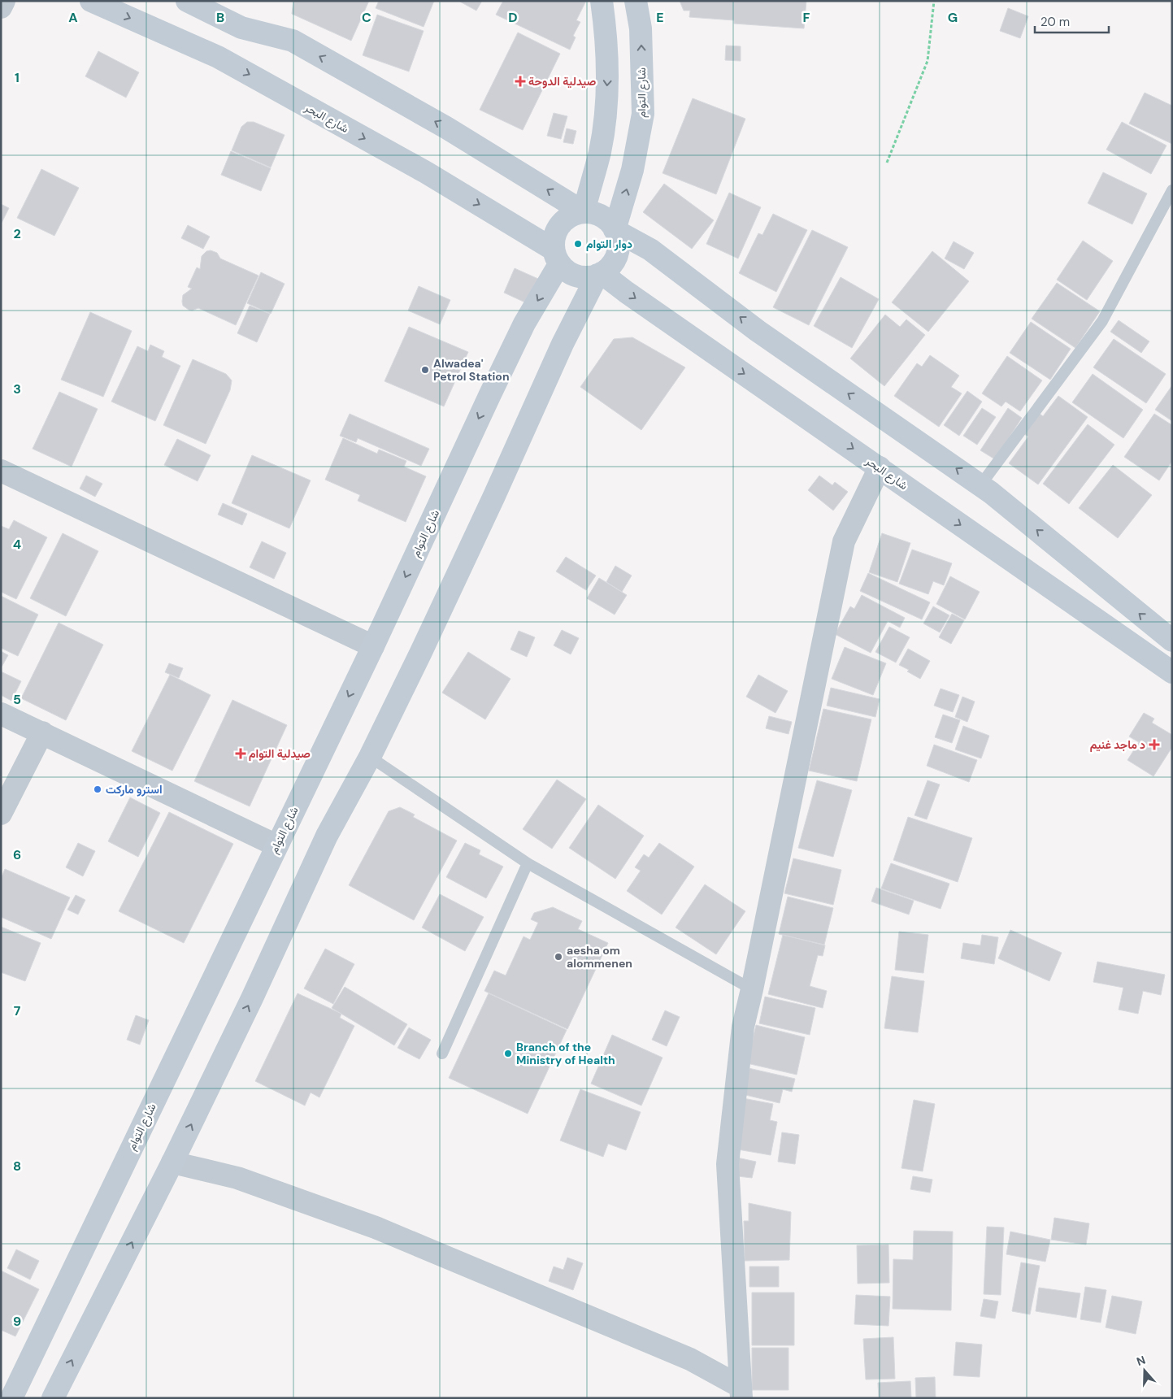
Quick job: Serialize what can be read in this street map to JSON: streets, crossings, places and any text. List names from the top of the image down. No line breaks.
{"streets":{"main road":["شارع التوام","شارع البحر"]},"crossings":[["شارع التوام","شارع البحر"]],"places":{"health":["صيدلية الدوحة","د ماجد غنيم","صيدلية التوام"],"other":["دوار التوام","Alwadea' Petrol Station","استرو ماركت","aesha om alommenen","Branch of the Ministry of Health"]},"scale_bar":"20 m","north":"top","grid":{"columns":["A","B","C","D","E","F","G"],"rows":["1","2","3","4","5","6","7","8","9"]}}
